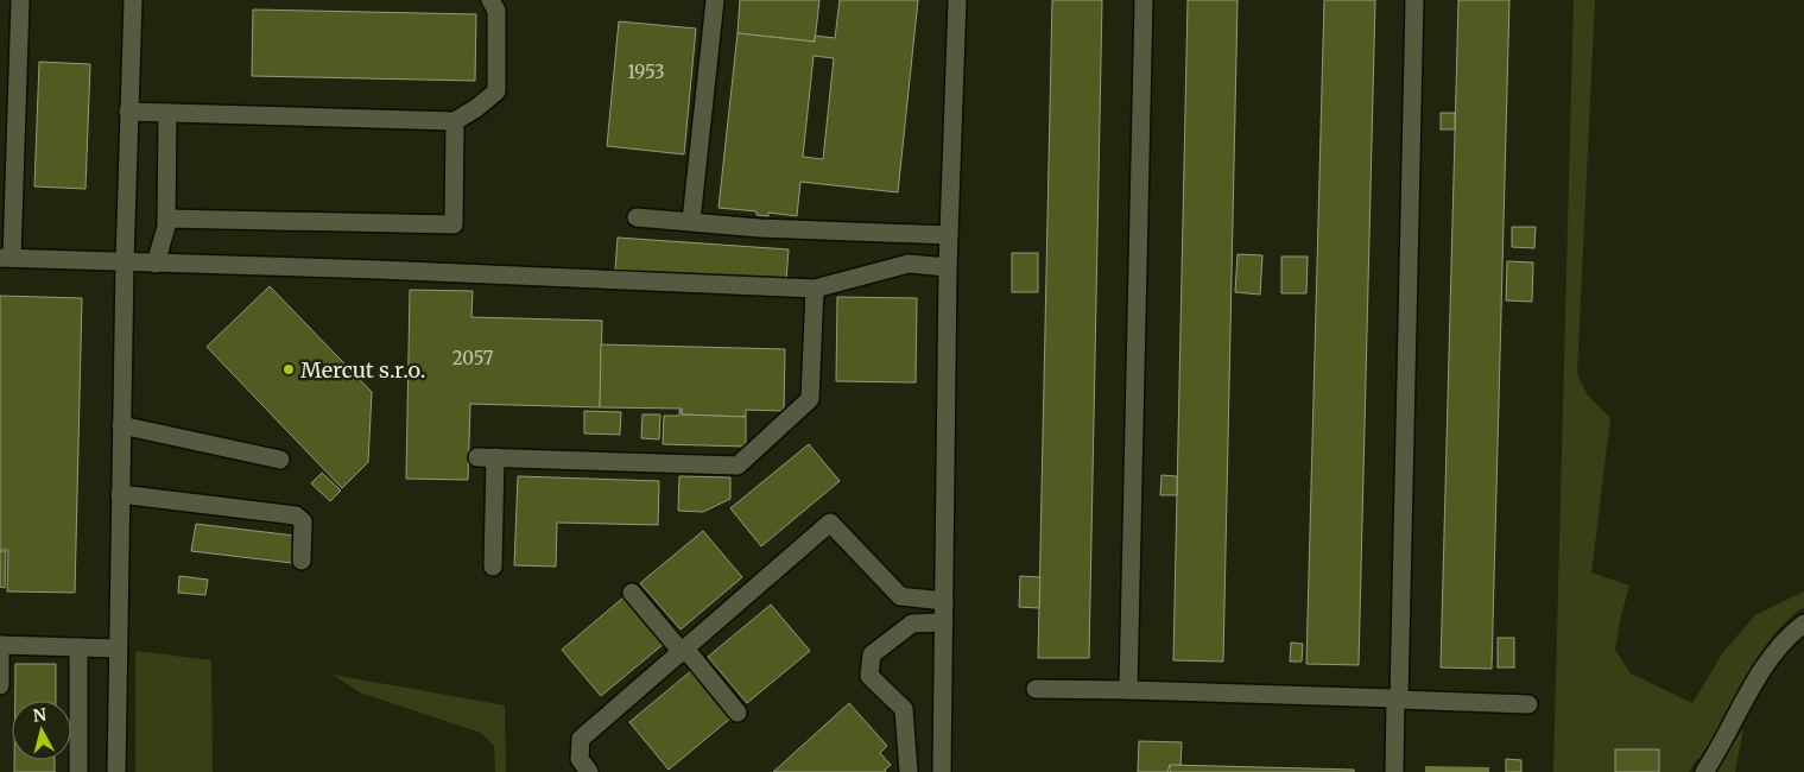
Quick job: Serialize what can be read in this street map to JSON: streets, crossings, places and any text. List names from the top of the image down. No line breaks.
{"places":["Mercut s.r.o."],"house_numbers":["1953","2057"],"north":"top"}
